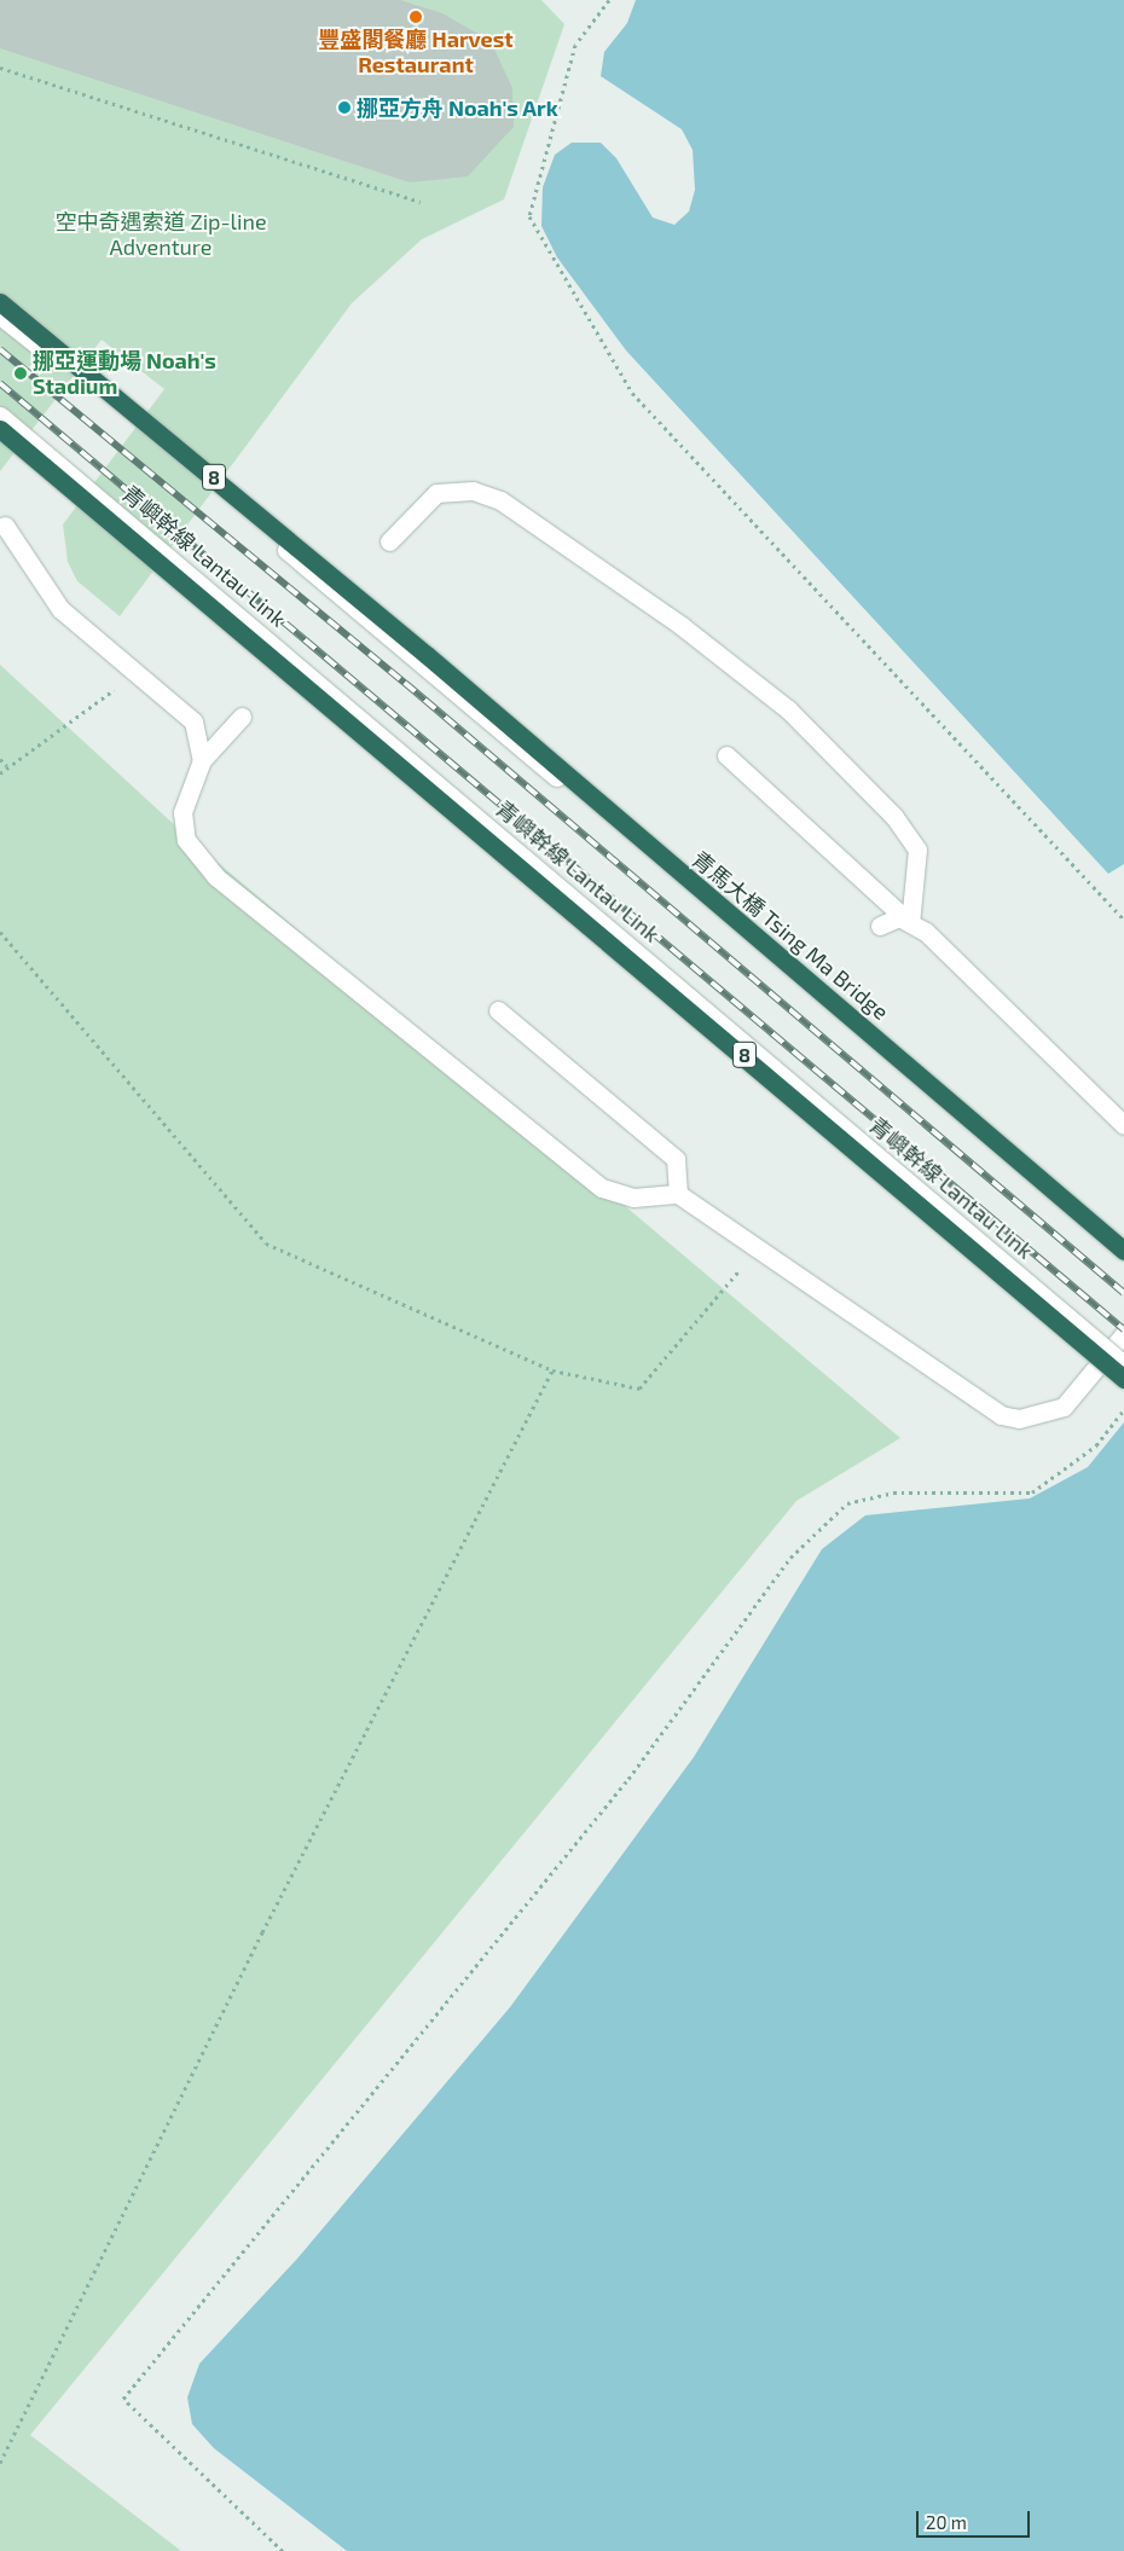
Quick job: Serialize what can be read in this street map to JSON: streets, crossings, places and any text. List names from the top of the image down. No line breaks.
{"streets":{"highway":["8","青嶼幹線 Lantau Link","青馬大橋 Tsing Ma Bridge"]},"parks":["空中奇遇索道 Zip-line Adventure"],"places":["豐盛閣餐廳 Harvest Restaurant","挪亞方舟 Noah's Ark","挪亞運動場 Noah's Stadium"],"scale_bar":"20 m"}
